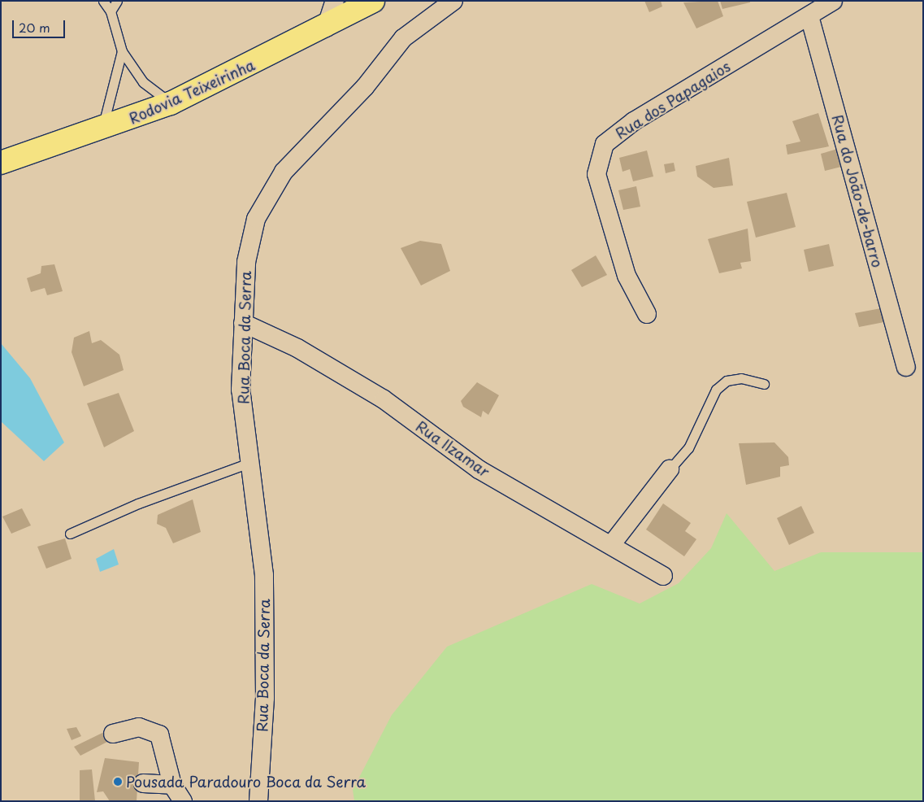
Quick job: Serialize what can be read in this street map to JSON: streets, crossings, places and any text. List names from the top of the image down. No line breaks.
{"streets":{"main road":["Rodovia Teixeirinha"],"street":["Rua dos Papagaios","Rua do João-de-barro","Rua Boca da Serra","Rua Ilzamar"]},"crossings":[["Rua dos Papagaios","Rua do João-de-barro"],["Rua Boca da Serra","Rua Ilzamar"]],"places":["Pousada Paradouro Boca da Serra"],"scale_bar":"20 m"}
